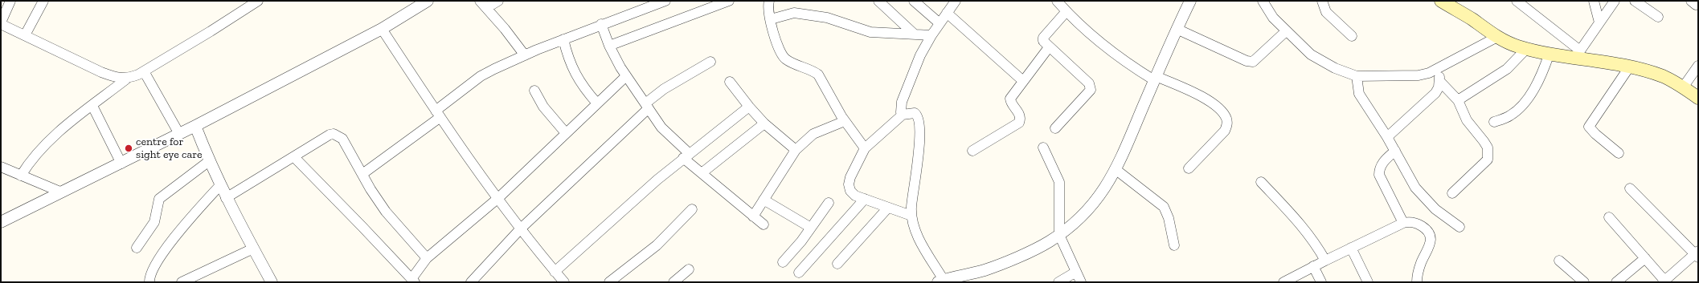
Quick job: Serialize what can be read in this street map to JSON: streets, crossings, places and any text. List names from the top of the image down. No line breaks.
{"places":["centre for sight eye care"]}
